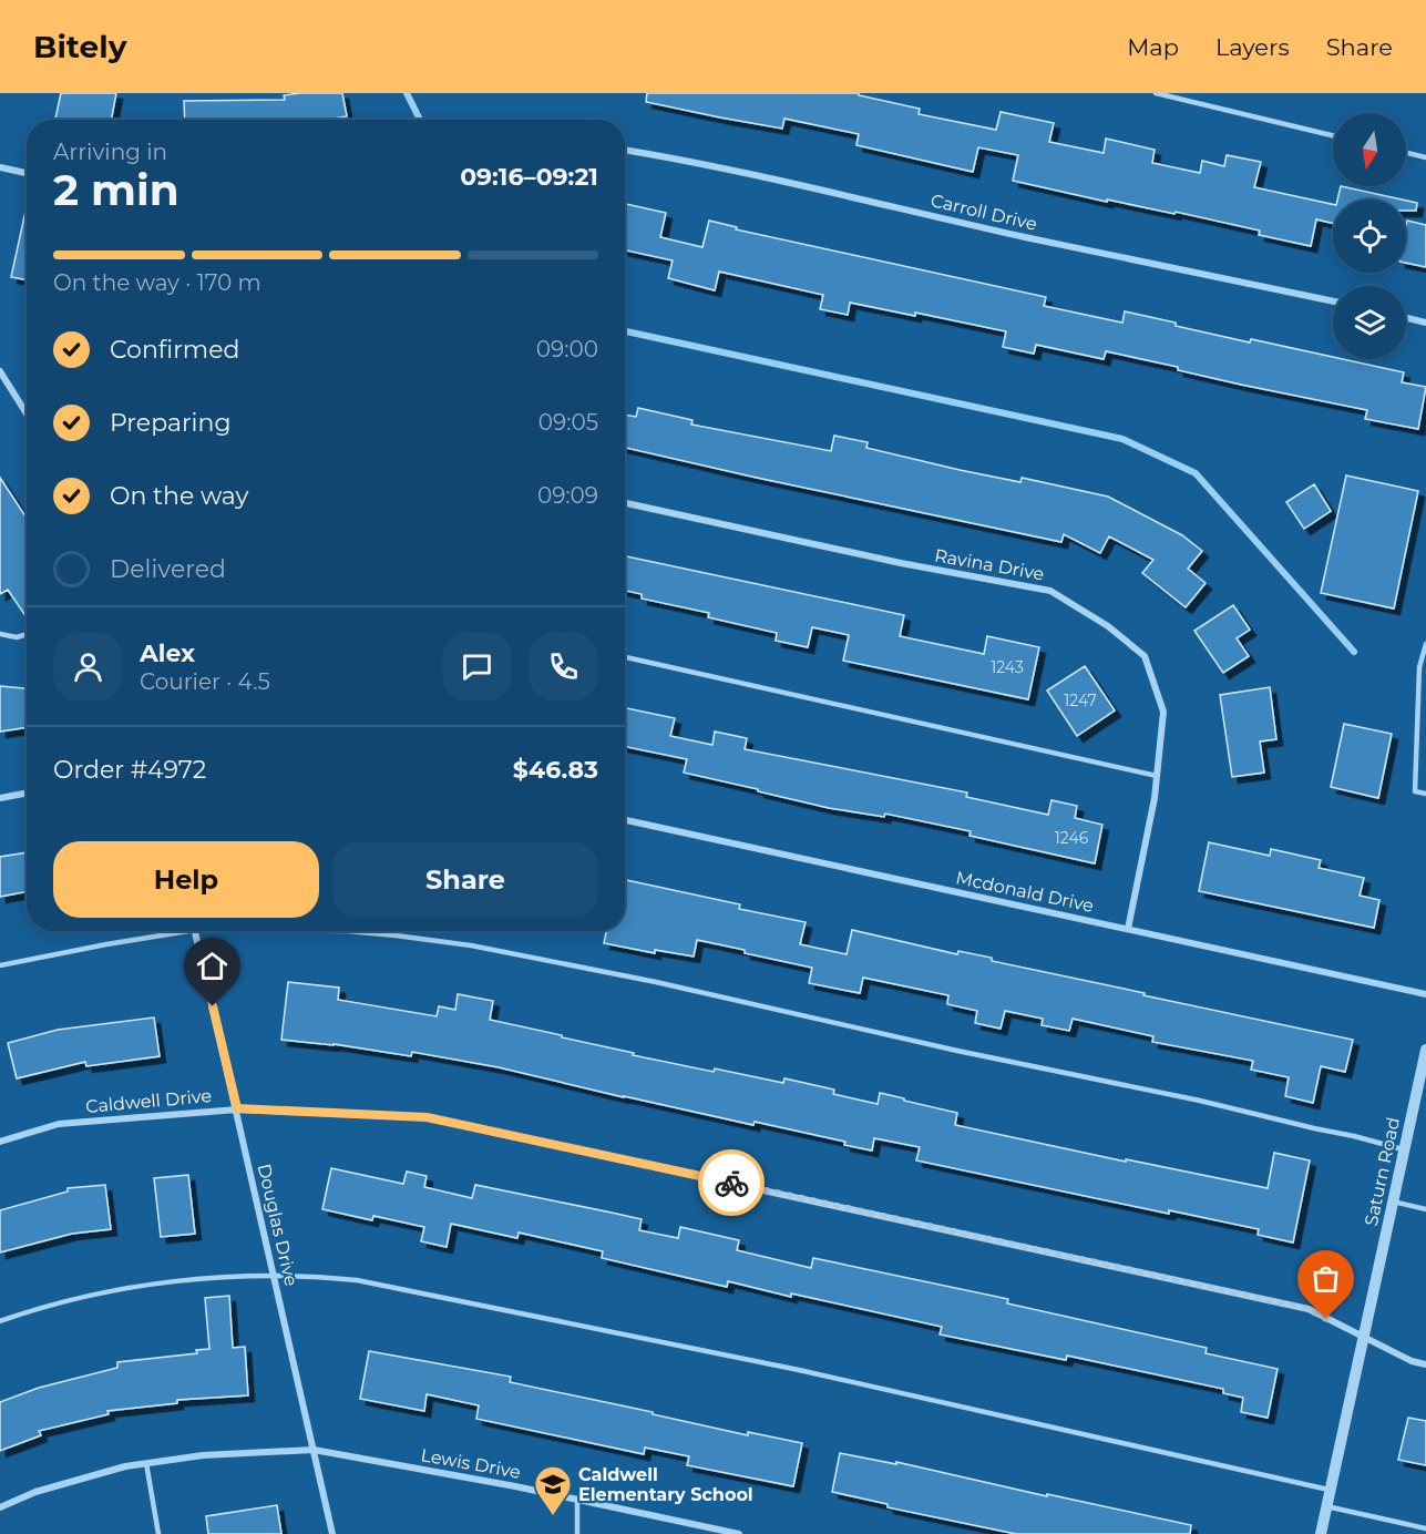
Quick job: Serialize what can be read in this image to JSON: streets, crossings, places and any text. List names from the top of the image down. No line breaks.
{"streets":{"street":["Carroll Drive","Ravina Drive","Mcdonald Drive","Caldwell Drive","Saturn Road","Douglas Drive","Lewis Drive"]},"crossings":[["Ravina Drive","Mcdonald Drive"],["Caldwell Drive","Saturn Road"],["Caldwell Drive","Douglas Drive"],["Douglas Drive","Lewis Drive"]],"places":{"school or university":["Caldwell Elementary School"]},"house_numbers":["1243","1247","1246"],"north":"bottom","page":{"header":"Bitely","nav":["Map","Layers","Share"],"heading":["2 min","Arriving in","09:16–09:21"],"panel":["Alex","Courier · 4.5","Order #4972","$46.83"],"bar":"On the way · 170 m","list":[["Confirmed","09:00"],["Preparing","09:05"],["On the way","09:09"],"Delivered"],"buttons":["Help","Share"]}}
